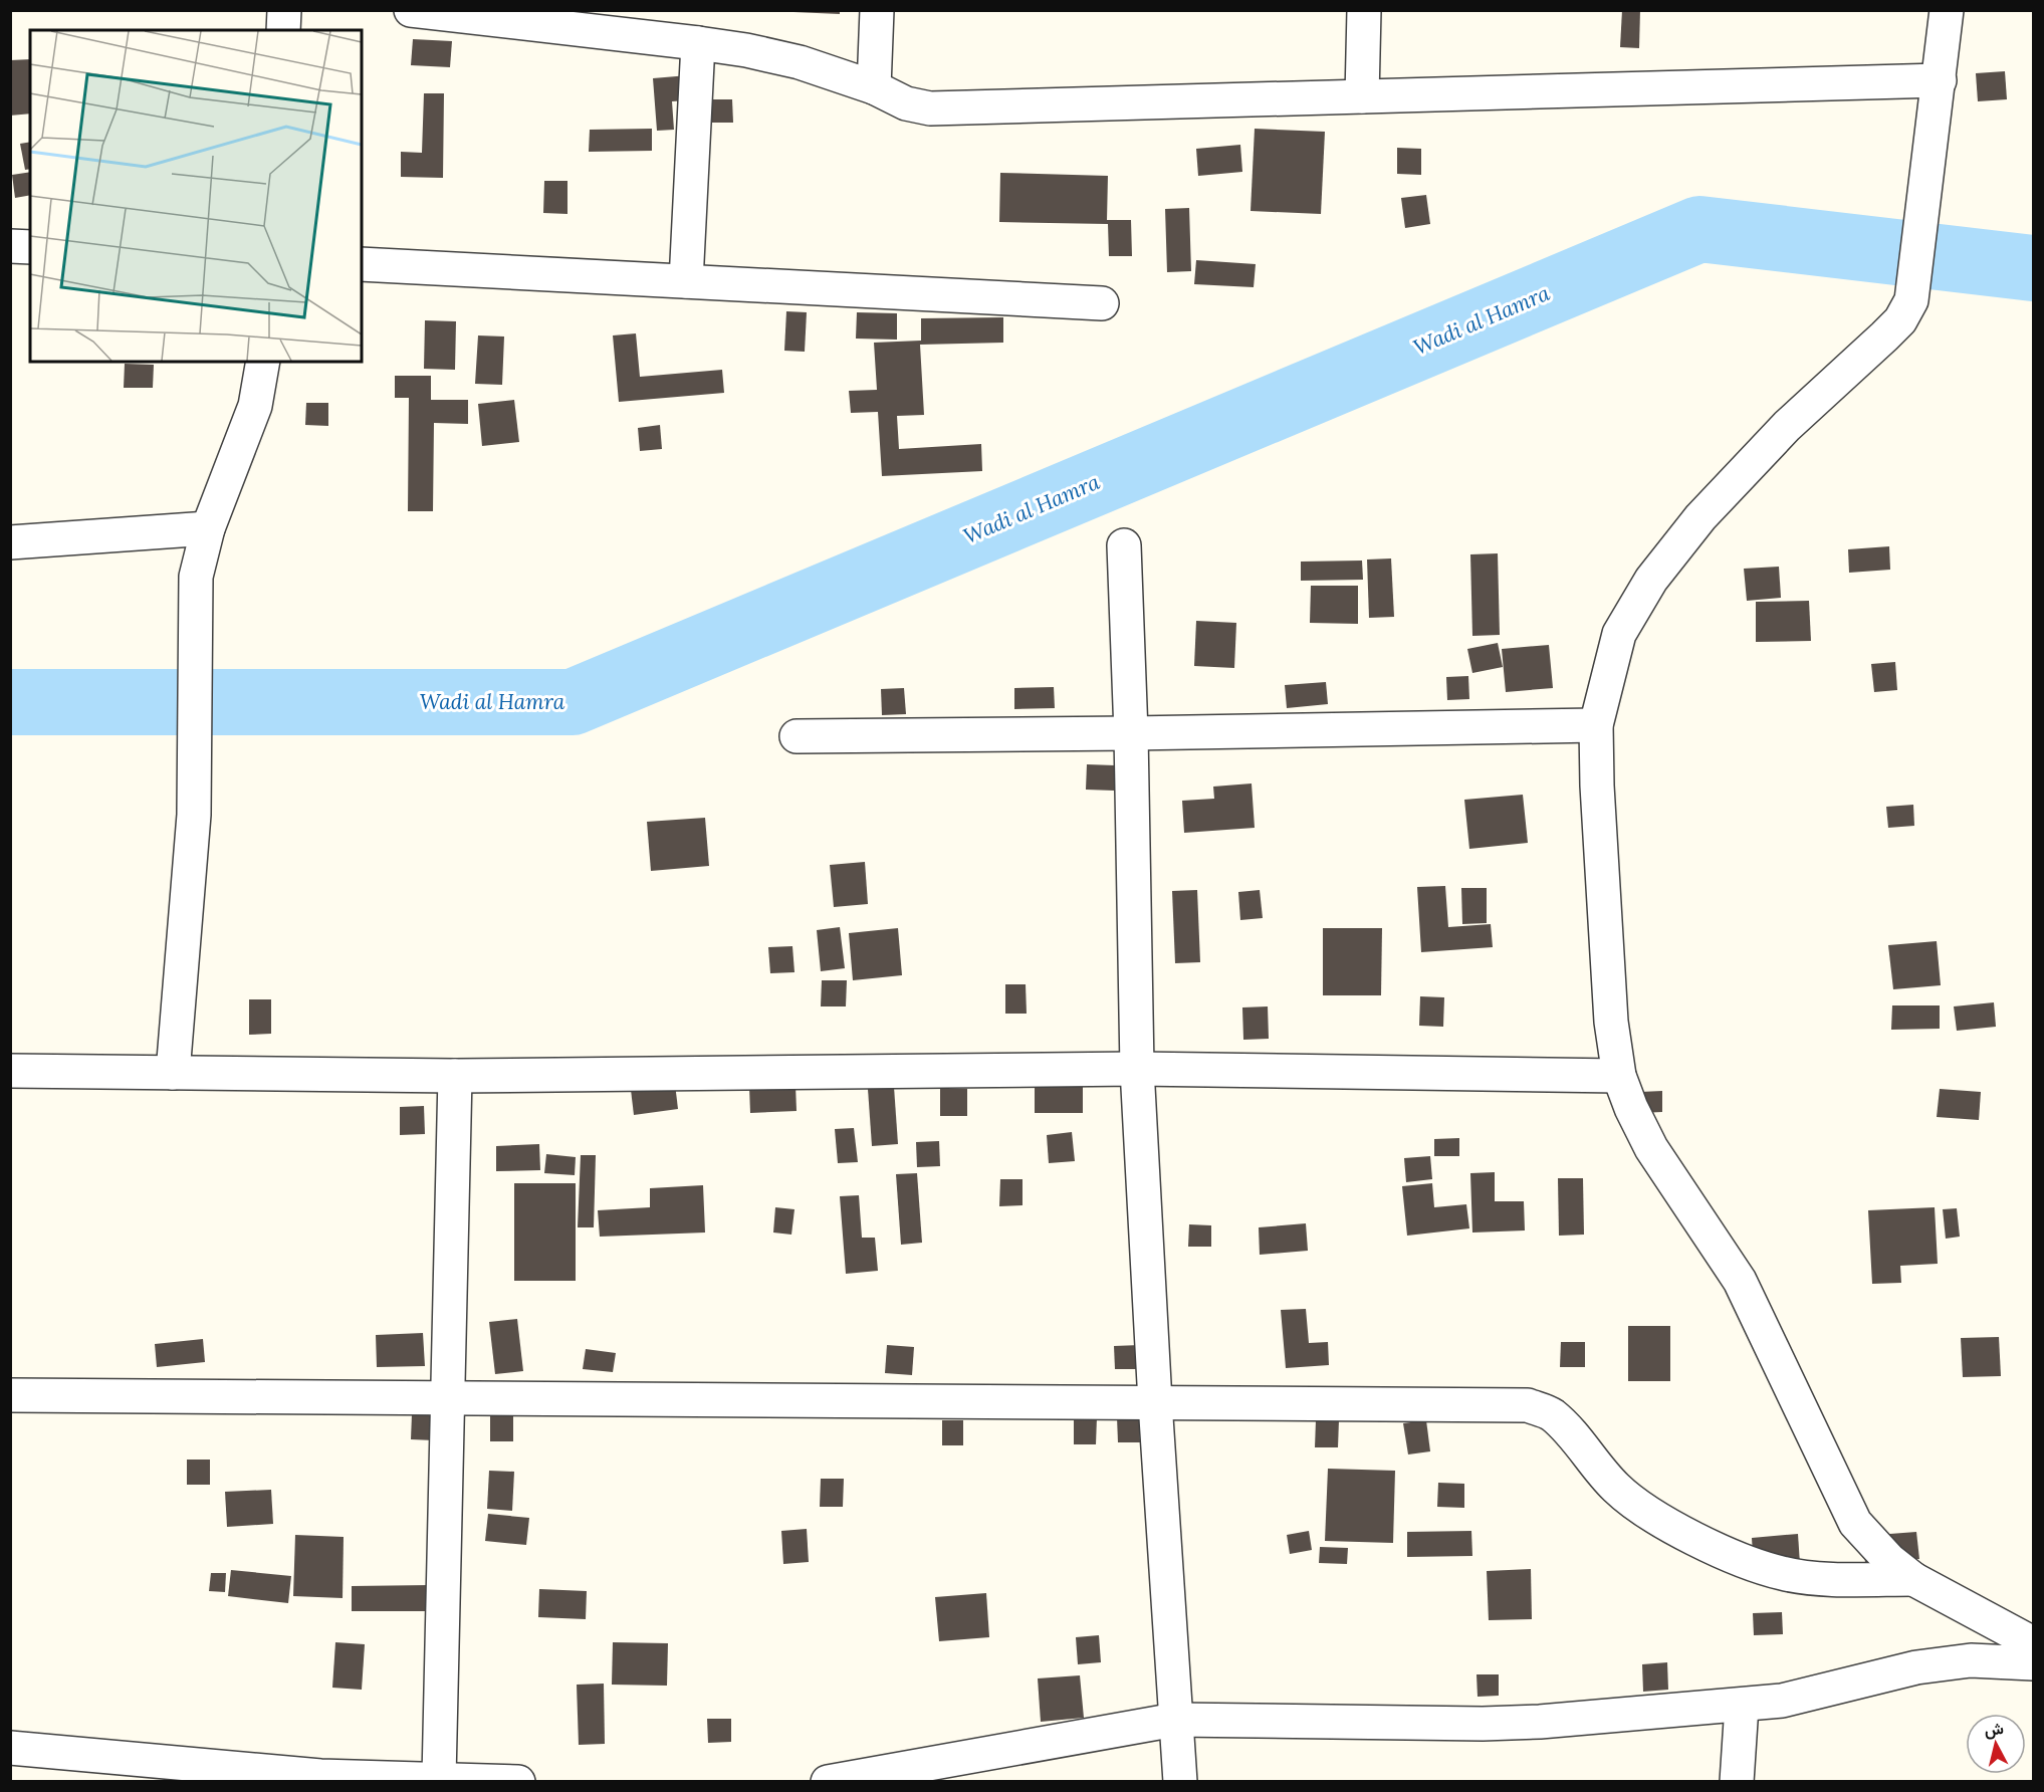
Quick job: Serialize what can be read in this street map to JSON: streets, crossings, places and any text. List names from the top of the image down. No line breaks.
{"water":["Wadi al Hamra"],"north":"top"}
